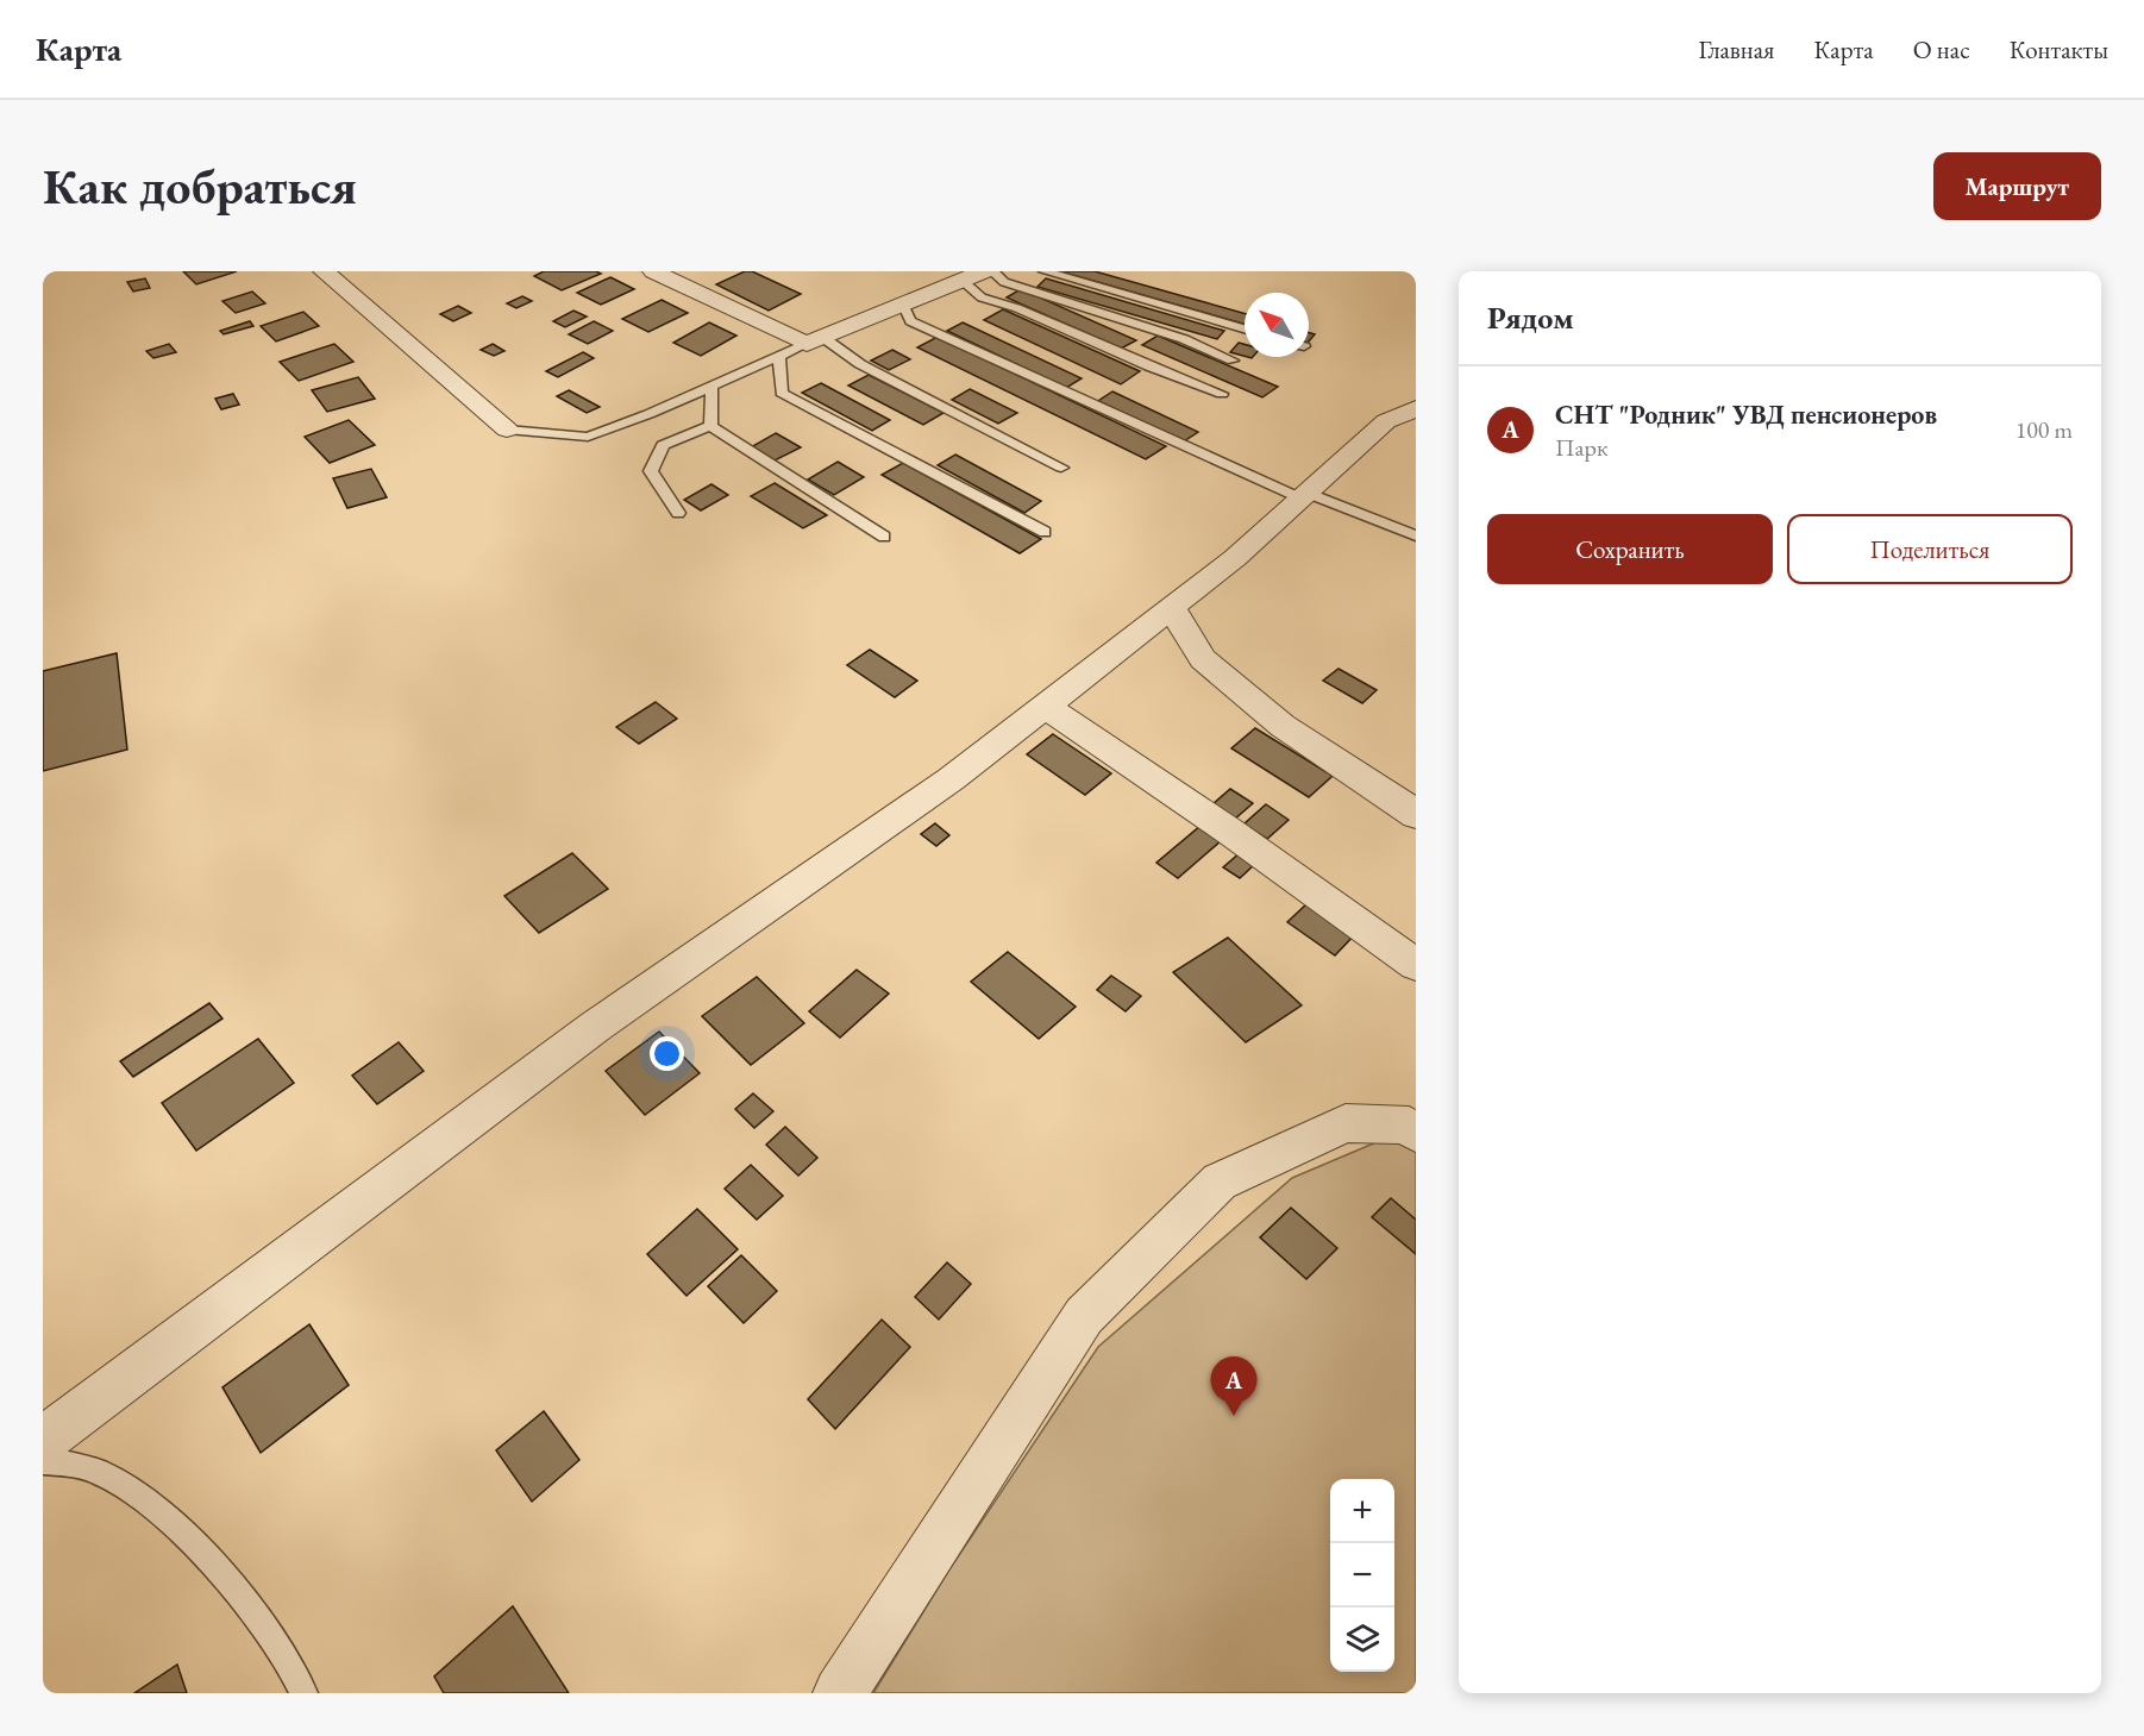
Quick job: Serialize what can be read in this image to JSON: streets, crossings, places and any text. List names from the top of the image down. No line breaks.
{"north":"top left","page":{"header":"Карта","nav":["Главная","Карта","О нас","Контакты"],"buttons":["Маршрут",["Сохранить","Поделиться"]],"title":"Как добраться","heading":"Рядом","list":[{"mark":"A","name":"СНТ \"Родник\" УВД пенсионеров","note":"Парк","value":"100 m"}],"pins":"A","map_buttons":["+","−"]}}
